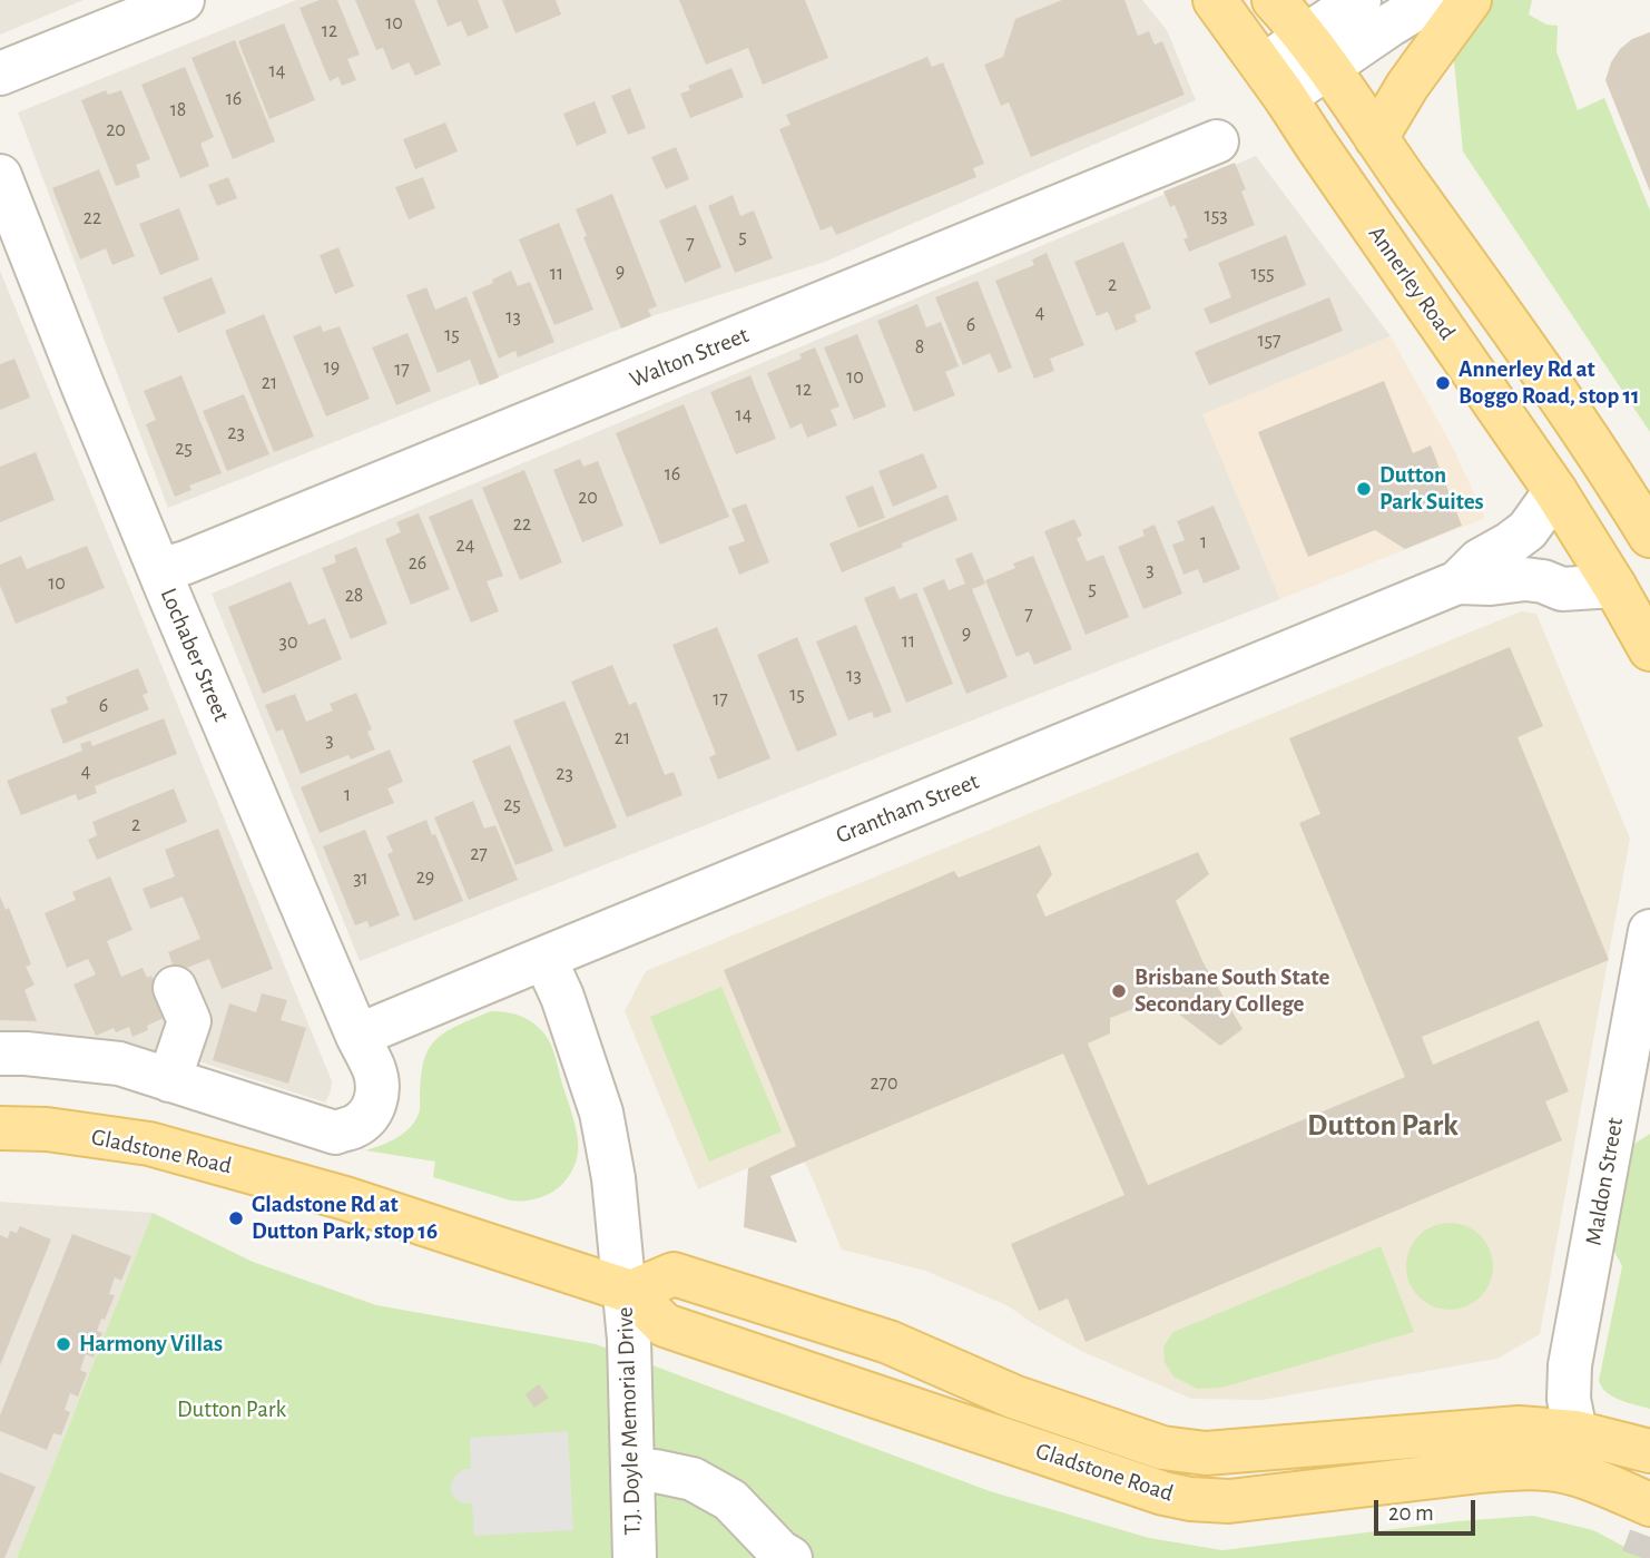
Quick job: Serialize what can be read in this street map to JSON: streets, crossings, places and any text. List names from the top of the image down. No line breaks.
{"streets":{"main road":["Annerley Road","Gladstone Road"],"street":["Walton Street","Lochaber Street","Grantham Street","Maldon Street","T.J. Doyle Memorial Drive"]},"crossings":[["Annerley Road","Grantham Street"],["Walton Street","Lochaber Street"],["Lochaber Street","Grantham Street"],["Grantham Street","T.J. Doyle Memorial Drive"],["Gladstone Road","Maldon Street"],["Gladstone Road","T.J. Doyle Memorial Drive"]],"districts":["Dutton Park"],"parks":["Dutton Park"],"places":["Annerley Rd at Boggo Road, stop 11","Dutton Park Suites","Brisbane South State Secondary College","Gladstone Rd at Dutton Park, stop 16","Harmony Villas"],"house_numbers":["10","12","14","16","18","20","153","22","5","7","9","11","155","2","4","13","6","15","157","8","19","17","10","21","12","14","23","25","16","20","22","1","24","26","3","10","5","28","7","9","11","30","13","15","17","6","21","3","4","23","1","25","2","27","29","31","270"],"scale_bar":"20 m"}
